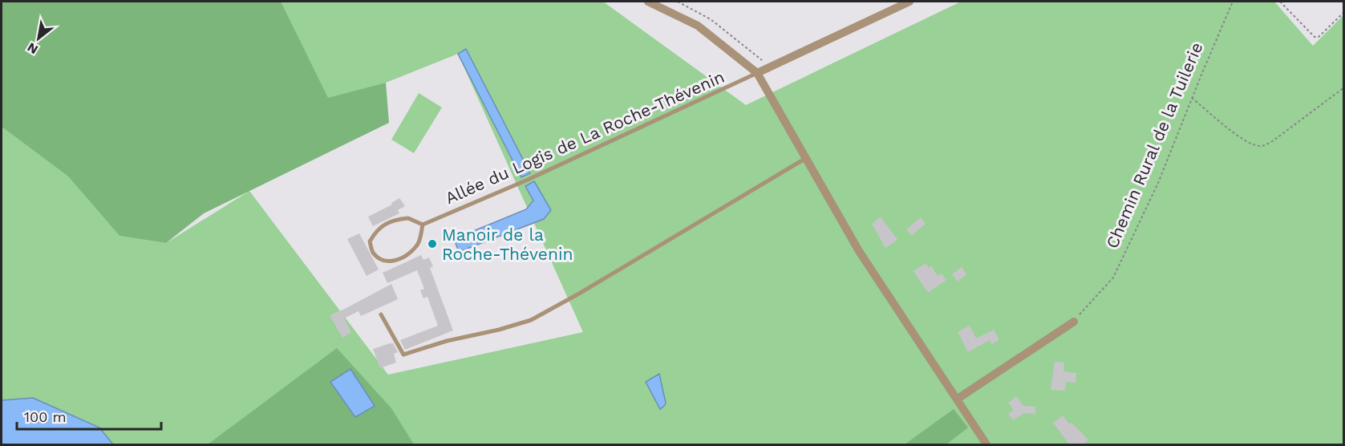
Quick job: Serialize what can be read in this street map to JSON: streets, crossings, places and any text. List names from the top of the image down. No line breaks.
{"streets":{"lane":["Allée du Logis de La Roche-Thévenin"],"path":["Chemin Rural de la Tuilerie"]},"places":["Manoir de la Roche-Thévenin"],"scale_bar":"100 m","north":"bottom left"}
